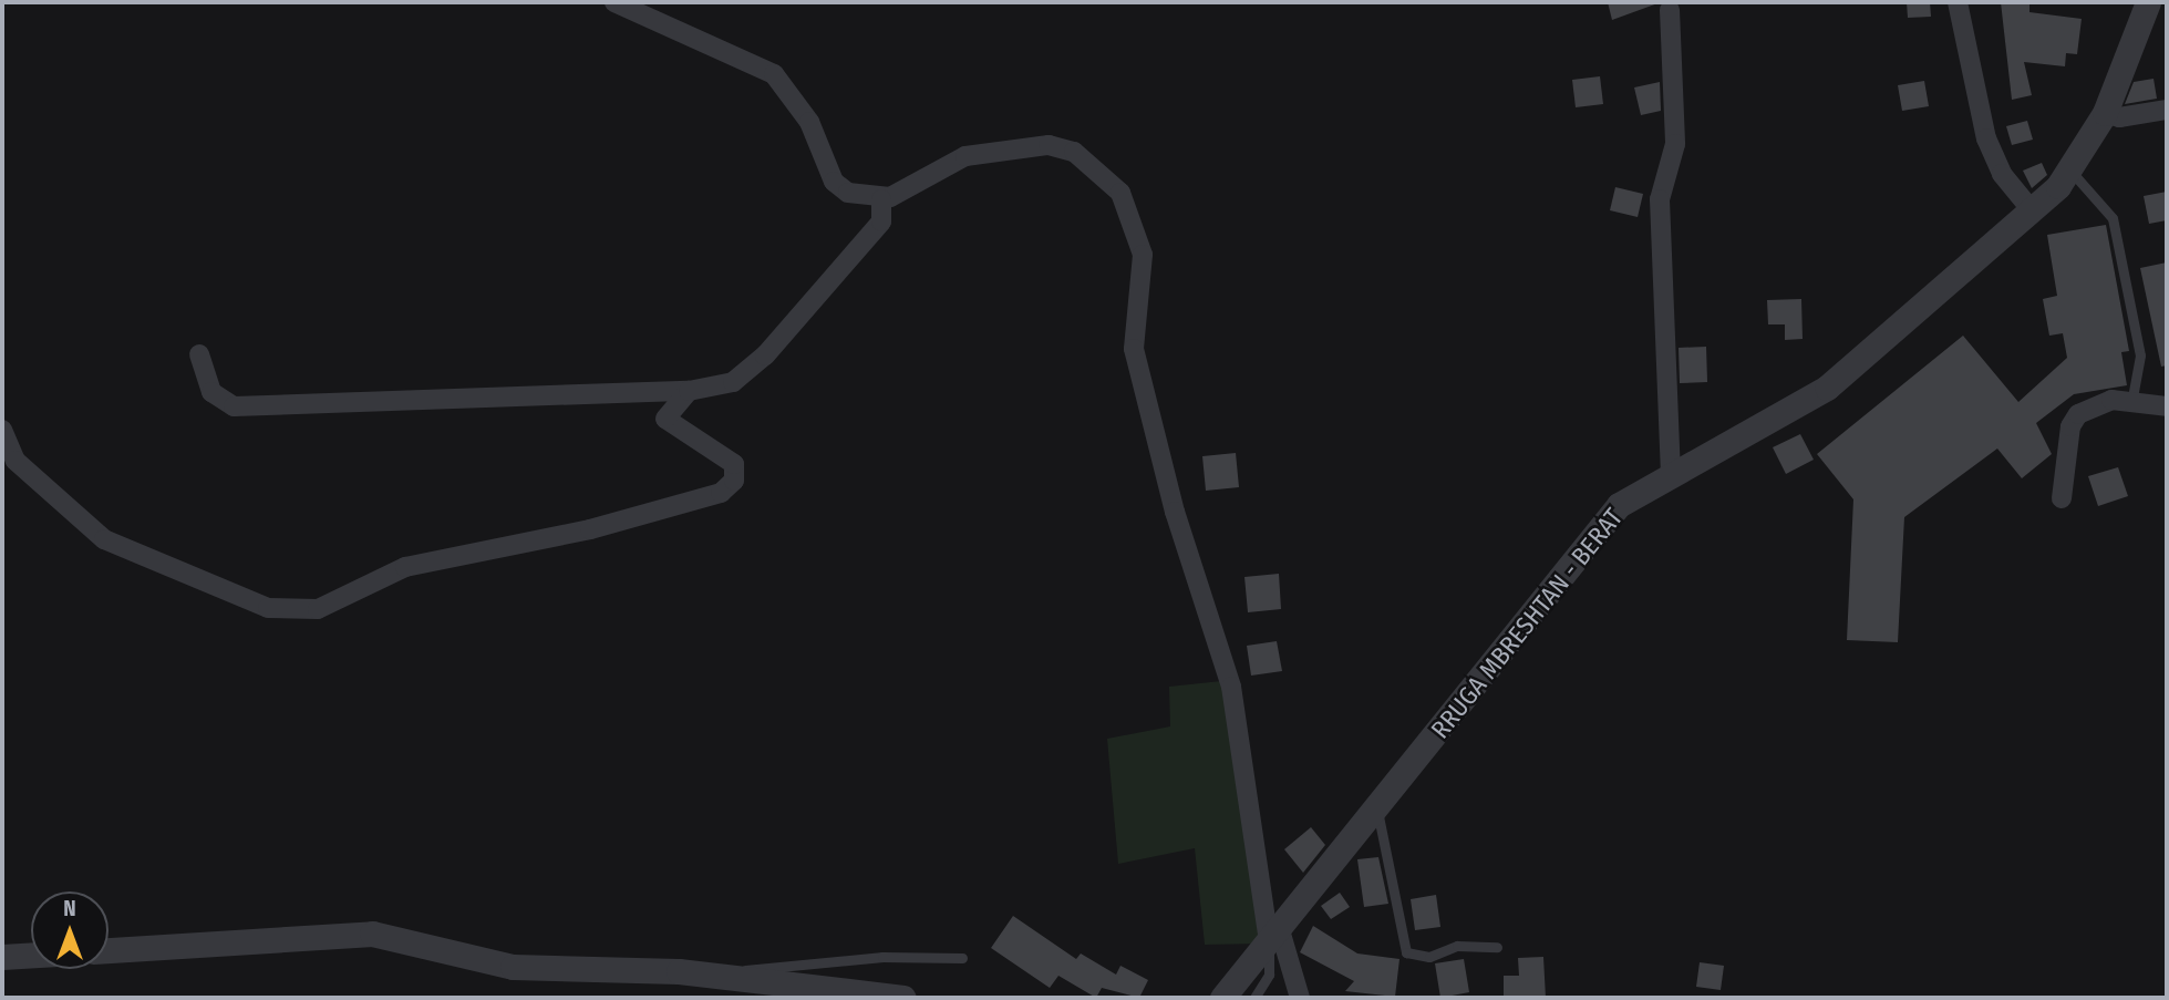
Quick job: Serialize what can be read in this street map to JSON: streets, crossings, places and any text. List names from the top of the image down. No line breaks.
{"streets":{"street":["RRUGA MBRESHTAN - BERAT"]},"north":"top"}
